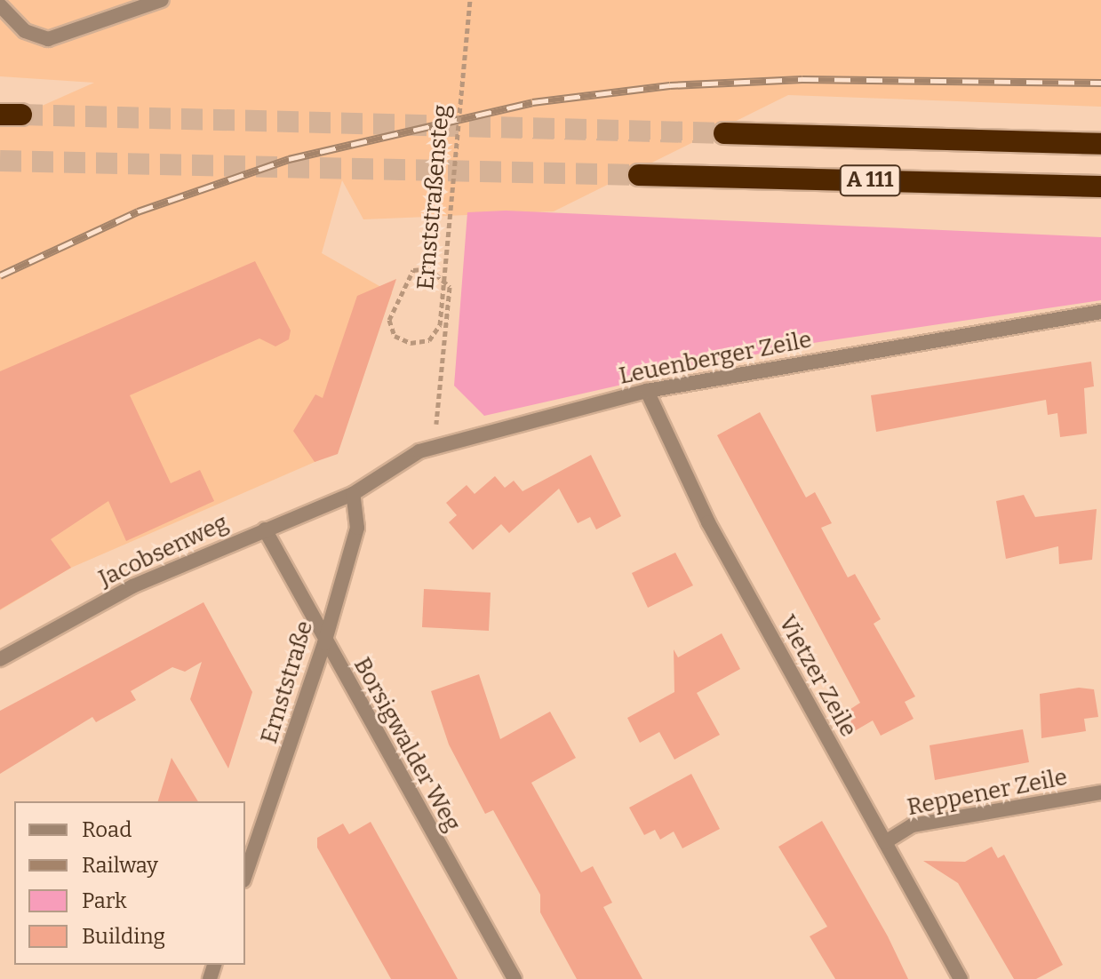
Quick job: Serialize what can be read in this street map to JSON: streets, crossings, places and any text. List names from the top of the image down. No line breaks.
{"streets":{"highway":["A 111"],"street":["Leuenberger Zeile","Jacobsenweg","Vietzer Zeile","Ernststraße","Borsigwalder Weg","Reppener Zeile"],"path":["Ernststraßensteg"]},"crossings":[["Leuenberger Zeile","Jacobsenweg"],["Leuenberger Zeile","Vietzer Zeile"],["Leuenberger Zeile","Ernststraße"],["Jacobsenweg","Ernststraße"],["Jacobsenweg","Borsigwalder Weg"],["Vietzer Zeile","Reppener Zeile"],["Ernststraße","Borsigwalder Weg"]],"legend":["Road","Railway","Park","Building"]}
